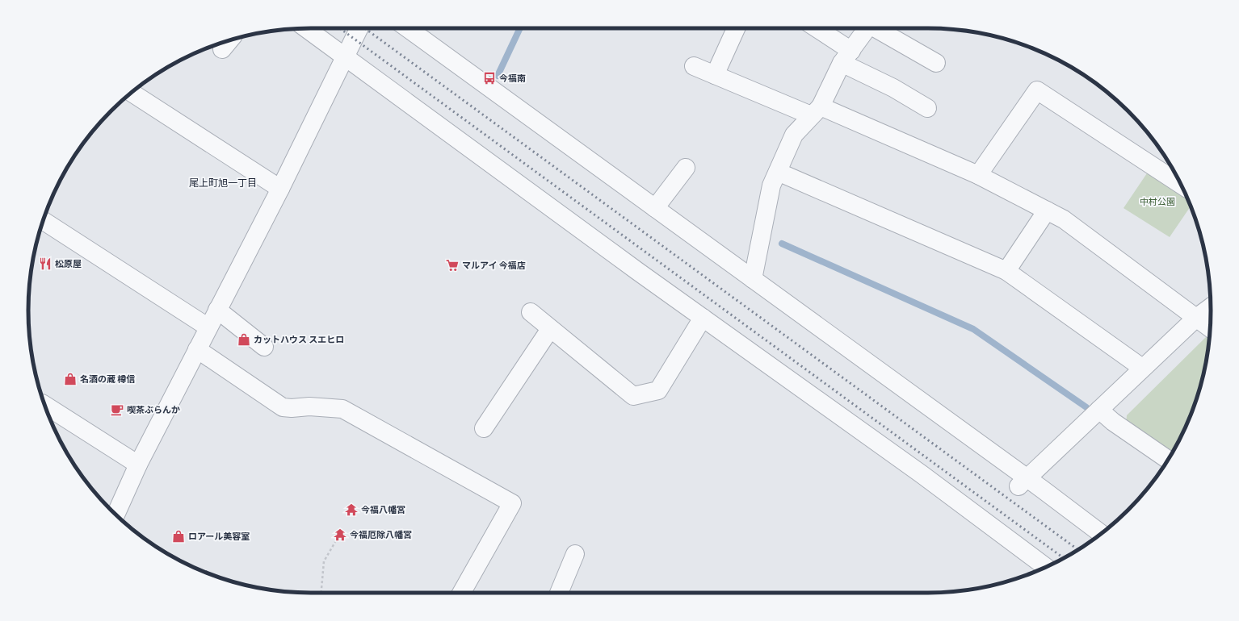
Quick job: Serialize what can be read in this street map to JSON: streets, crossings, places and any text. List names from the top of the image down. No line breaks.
{"districts":["尾上町旭一丁目"],"parks":["中村公園"],"places":{"bus stop":["今福南"],"restaurant":["松原屋"],"supermarket":["マルアイ 今福店"],"shop":["カットハウス スエヒロ","名酒の蔵 樽信","ロアール美容室"],"cafe":["喫茶ぶらんか"],"temple":["今福八幡宮","今福厄除八幡宮"]}}
